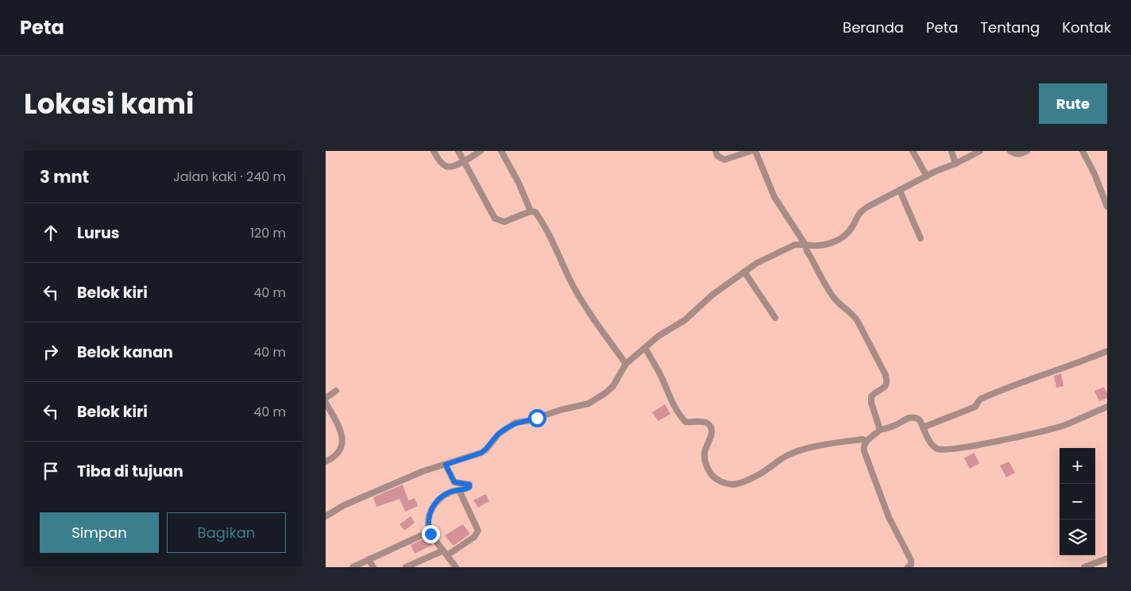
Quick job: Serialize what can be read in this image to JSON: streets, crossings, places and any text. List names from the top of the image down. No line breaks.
{"page":{"header":"Peta","nav":["Beranda","Peta","Tentang","Kontak"],"title":"Lokasi kami","buttons":["Rute",["Simpan","Bagikan"]],"heading":["3 mnt","Jalan kaki · 240 m"],"list":[["Lurus","120 m"],["Belok kiri","40 m"],["Belok kanan","40 m"],["Belok kiri","40 m"],"Tiba di tujuan"],"map_buttons":["+","−"]}}
